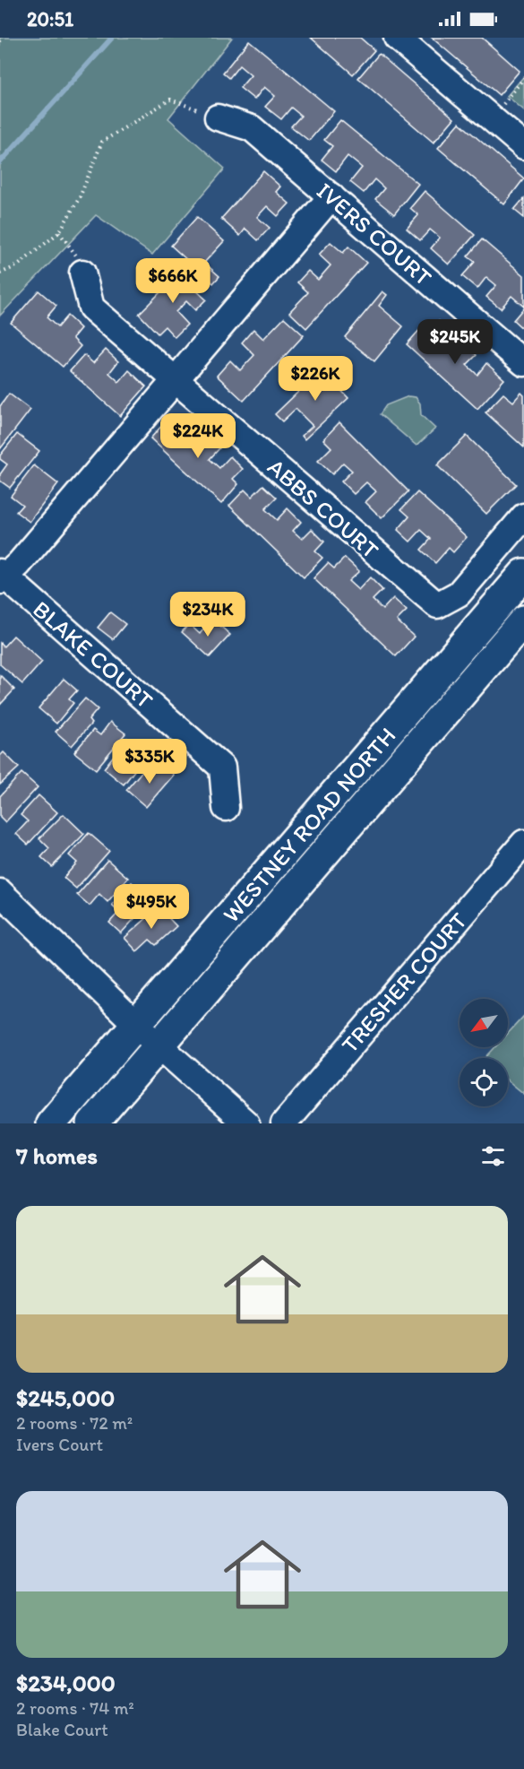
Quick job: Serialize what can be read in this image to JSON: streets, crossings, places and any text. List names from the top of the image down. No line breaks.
{"streets":{"main road":["WESTNEY ROAD NORTH"],"street":["IVERS COURT","ABBS COURT","BLAKE COURT","TRESHER COURT"]},"north":"bottom left","page":{"status":"20:51","price":["$666K","$245K","$226K","$224K","$234K","$335K","$495K"],"heading":"7 homes","list":[{"name":"$245,000","note":"2 rooms · 72 m² · Ivers Court"},{"name":"$234,000","note":"2 rooms · 74 m² · Blake Court"}]}}
